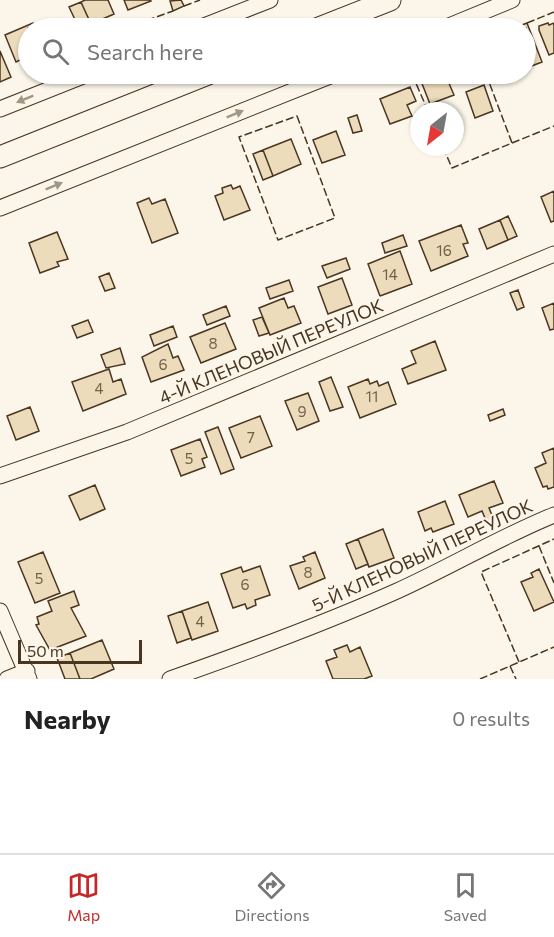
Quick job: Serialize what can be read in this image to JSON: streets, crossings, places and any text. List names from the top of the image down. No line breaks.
{"streets":{"street":["4-Й КЛЕНОВЫЙ ПЕРЕУЛОК","5-Й КЛЕНОВЫЙ ПЕРЕУЛОК"]},"house_numbers":["16","14","8","6","4","11","9","7","5","8","5","6","4"],"scale_bar":"50 m","north":"bottom left","page":{"search":"Search here","scale":"50 m","heading":["Nearby","0 results"],"nav":["Map","Directions","Saved"]}}
